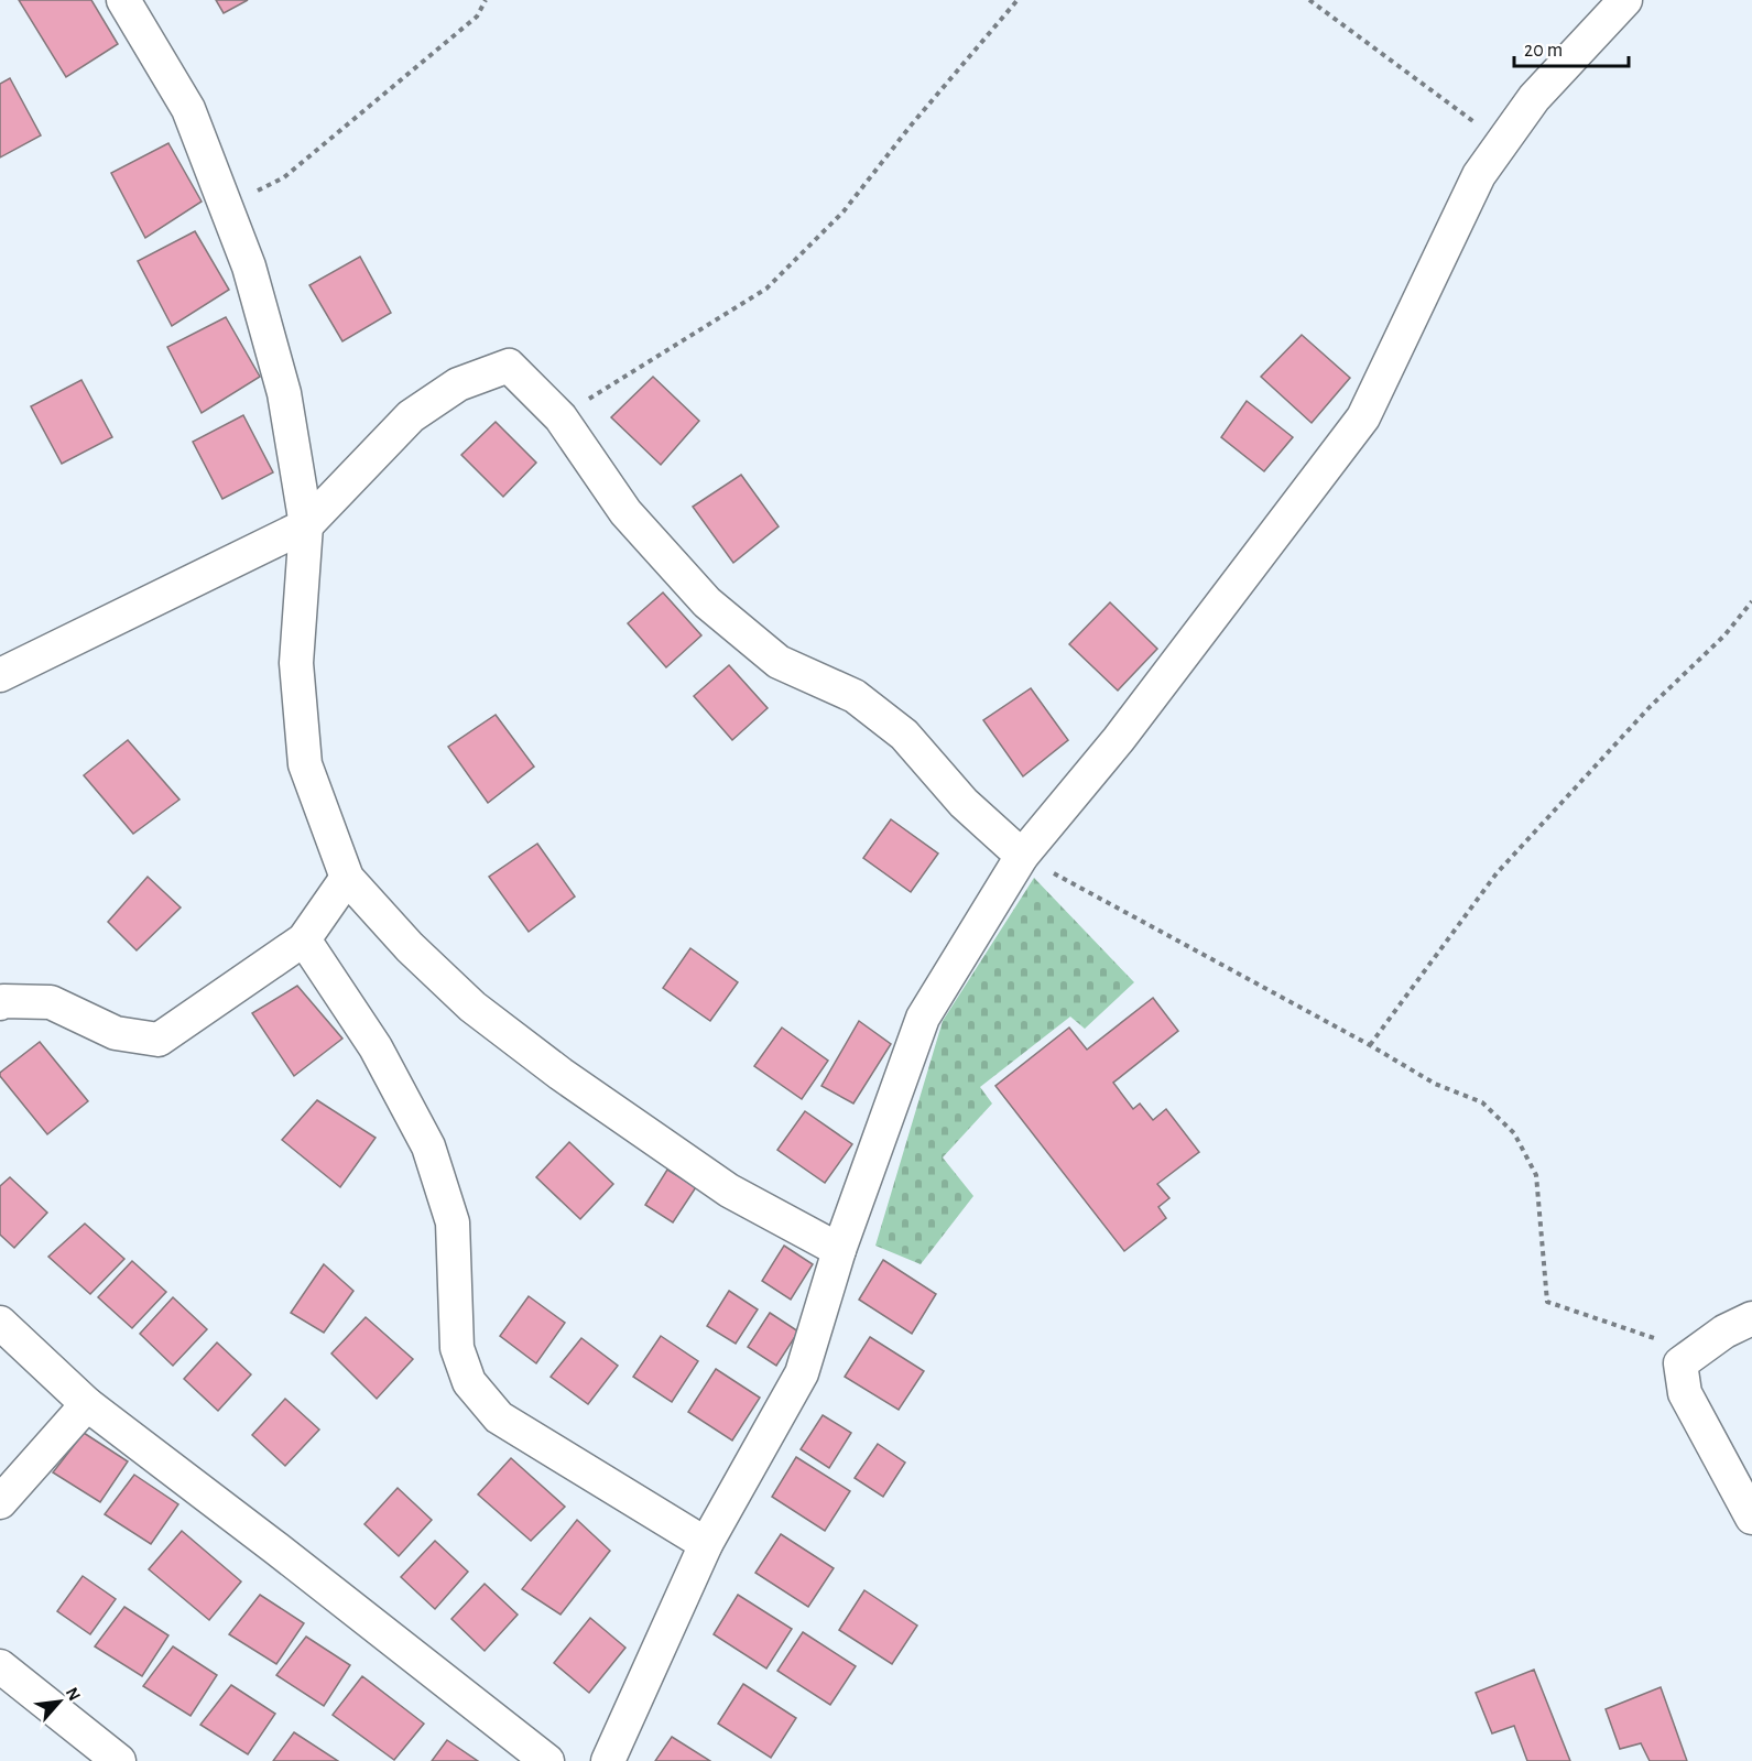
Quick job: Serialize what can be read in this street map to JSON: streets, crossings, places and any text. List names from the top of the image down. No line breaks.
{"scale_bar":"20 m","north":"top right"}
